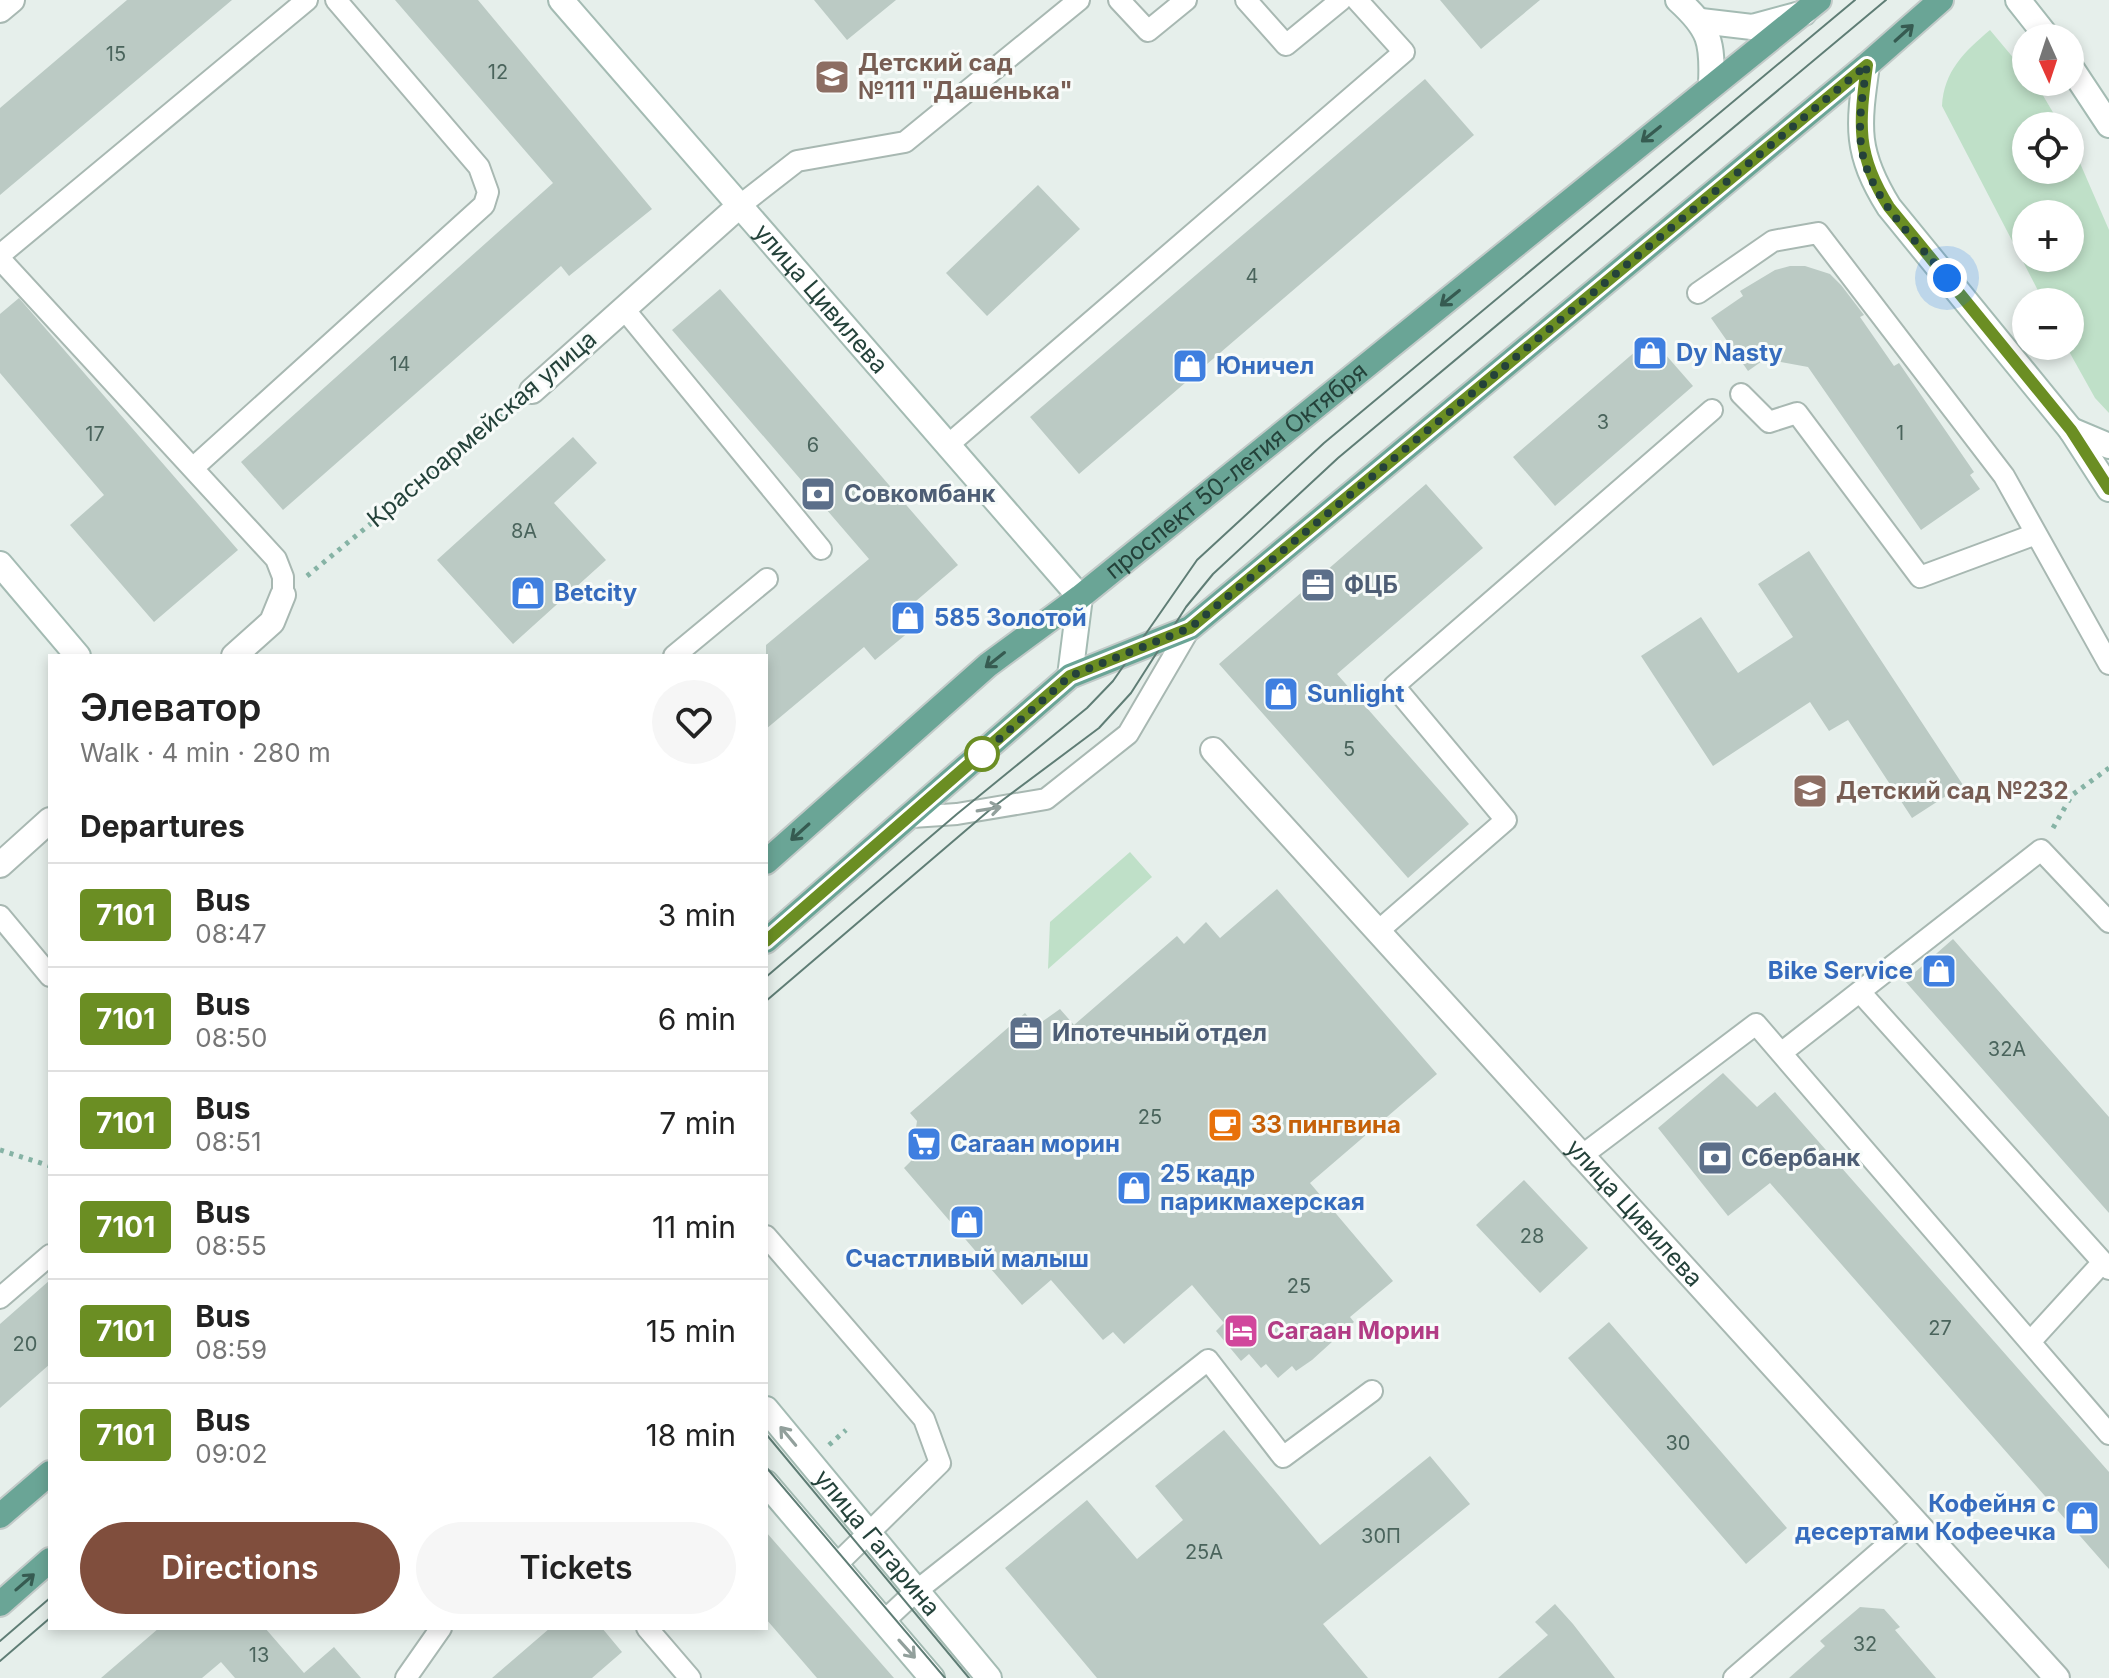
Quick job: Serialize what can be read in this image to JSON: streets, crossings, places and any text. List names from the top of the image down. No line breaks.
{"streets":{"main road":["проспект 50-летия Октября"],"street":["улица Цивилева","Красноармейская улица","улица Гагарина"]},"crossings":[["улица Цивилева","Красноармейская улица"],["улица Цивилева","проспект 50-летия Октября"]],"places":{"school or university":["Детский сад №111 \"Дашенька\"","Детский сад №232"],"shop":["Dy Nasty","Юничел","Betcity","585 Золотой","Sunlight","Bike Service","25 кадр парикмахерская","Счастливый малыш","Кофейня с десертами Кофеечка"],"bank":["Совкомбанк","Сбербанк"],"office":["ФЦБ","Ипотечный отдел"],"cafe":["33 пингвина"],"supermarket":["Сагаан морин"],"hotel":["Сагаан Морин"]},"lines":["bus line 7101"],"house_numbers":["15","12","4","14","3","1","17","6","8А","5","32А","25","28","25","27","20","30","30П","25А","32","13"],"north":"bottom","page":{"map_buttons":["+","−"],"heading":[["Элеватор","Walk · 4 min · 280 m"],"Departures"],"list":[{"mark":"7101","name":"Bus","note":"08:47","value":"3 min"},{"mark":"7101","name":"Bus","note":"08:50","value":"6 min"},{"mark":"7101","name":"Bus","note":"08:51","value":"7 min"},{"mark":"7101","name":"Bus","note":"08:55","value":"11 min"},{"mark":"7101","name":"Bus","note":"08:59","value":"15 min"},{"mark":"7101","name":"Bus","note":"09:02","value":"18 min"}],"buttons":["Directions","Tickets"]}}
